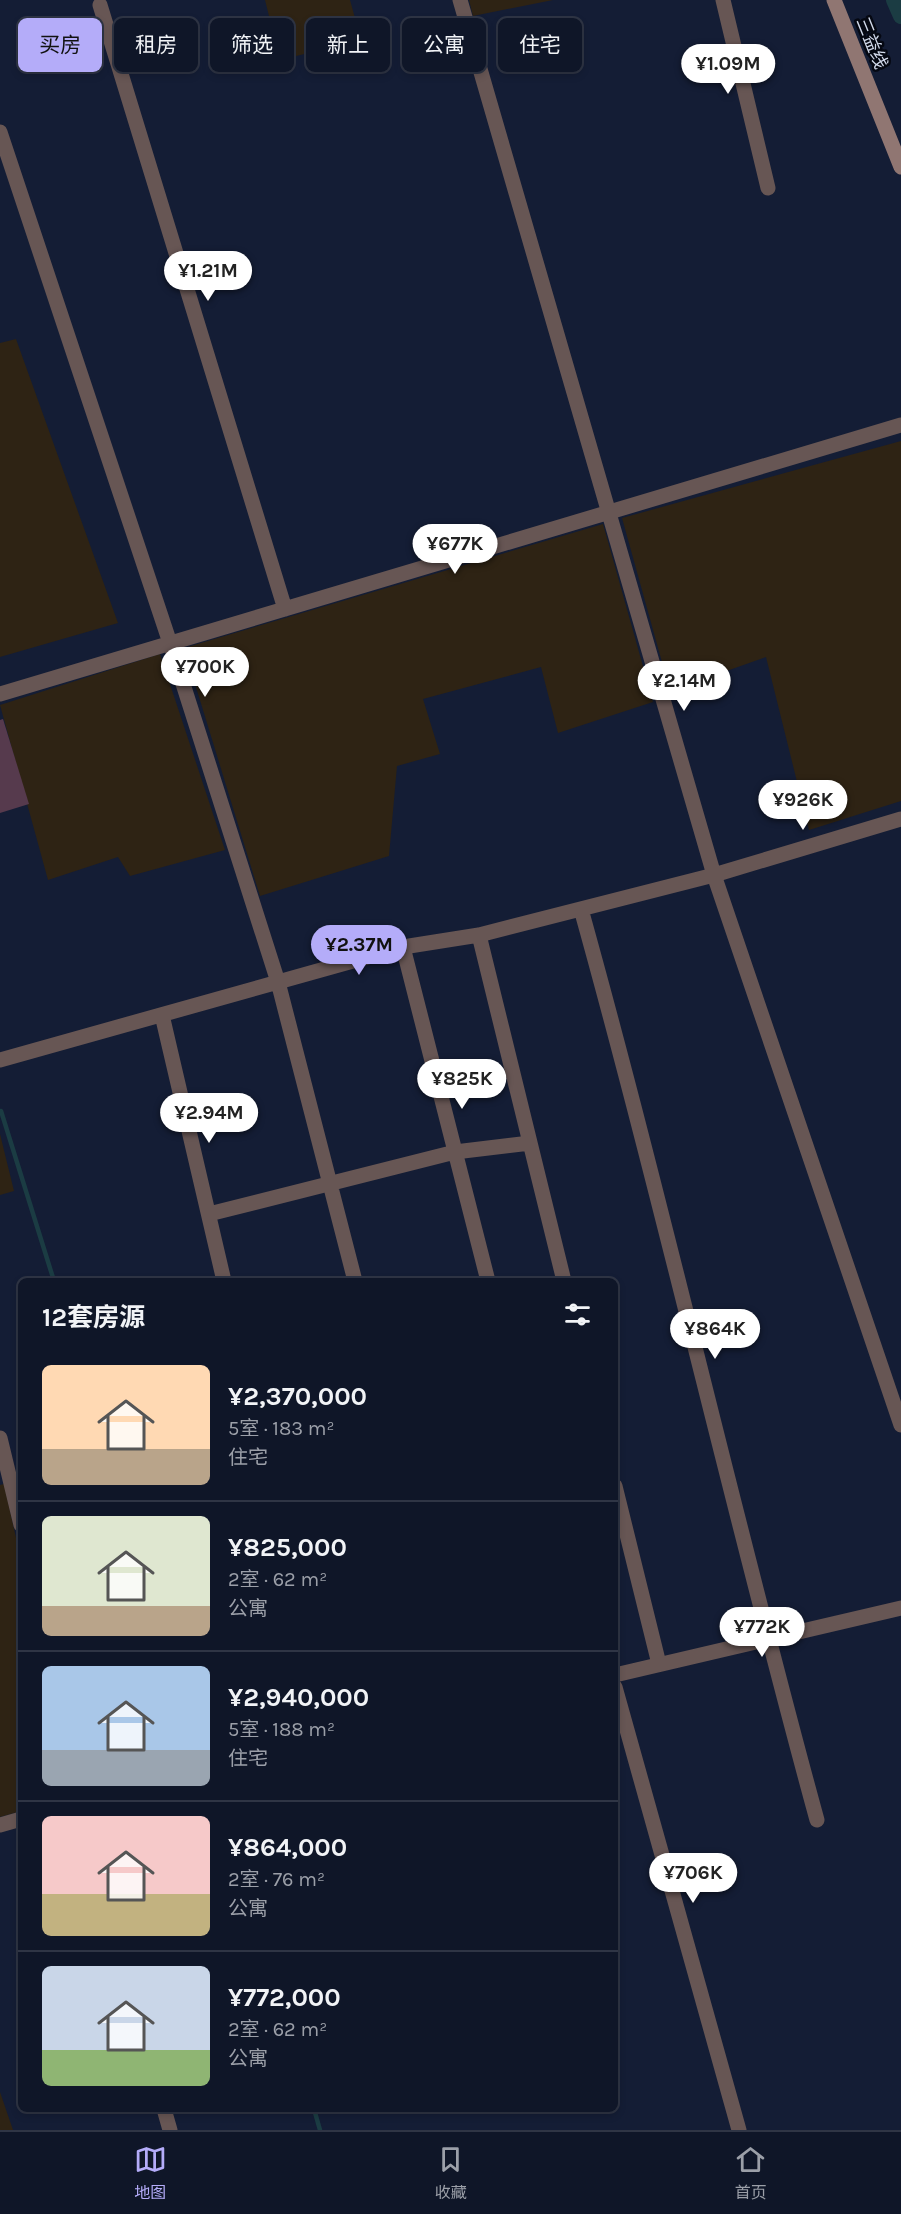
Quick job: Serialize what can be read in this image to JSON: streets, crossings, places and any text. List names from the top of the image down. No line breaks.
{"streets":{"main road":["三益线"]},"page":{"chip":["买房","租房","筛选","新上","公寓","住宅"],"price":["¥1.09M","¥1.21M","¥677K","¥700K","¥2.14M","¥926K","¥2.37M","¥825K","¥2.94M","¥864K","¥772K","¥706K"],"heading":"12套房源","list":[{"name":"¥2,370,000","note":"5室 · 183 m² · 住宅"},{"name":"¥825,000","note":"2室 · 62 m² · 公寓"},{"name":"¥2,940,000","note":"5室 · 188 m² · 住宅"},{"name":"¥864,000","note":"2室 · 76 m² · 公寓"},{"name":"¥772,000","note":"2室 · 62 m² · 公寓"}],"tabs":["地图","收藏","首页"]}}
